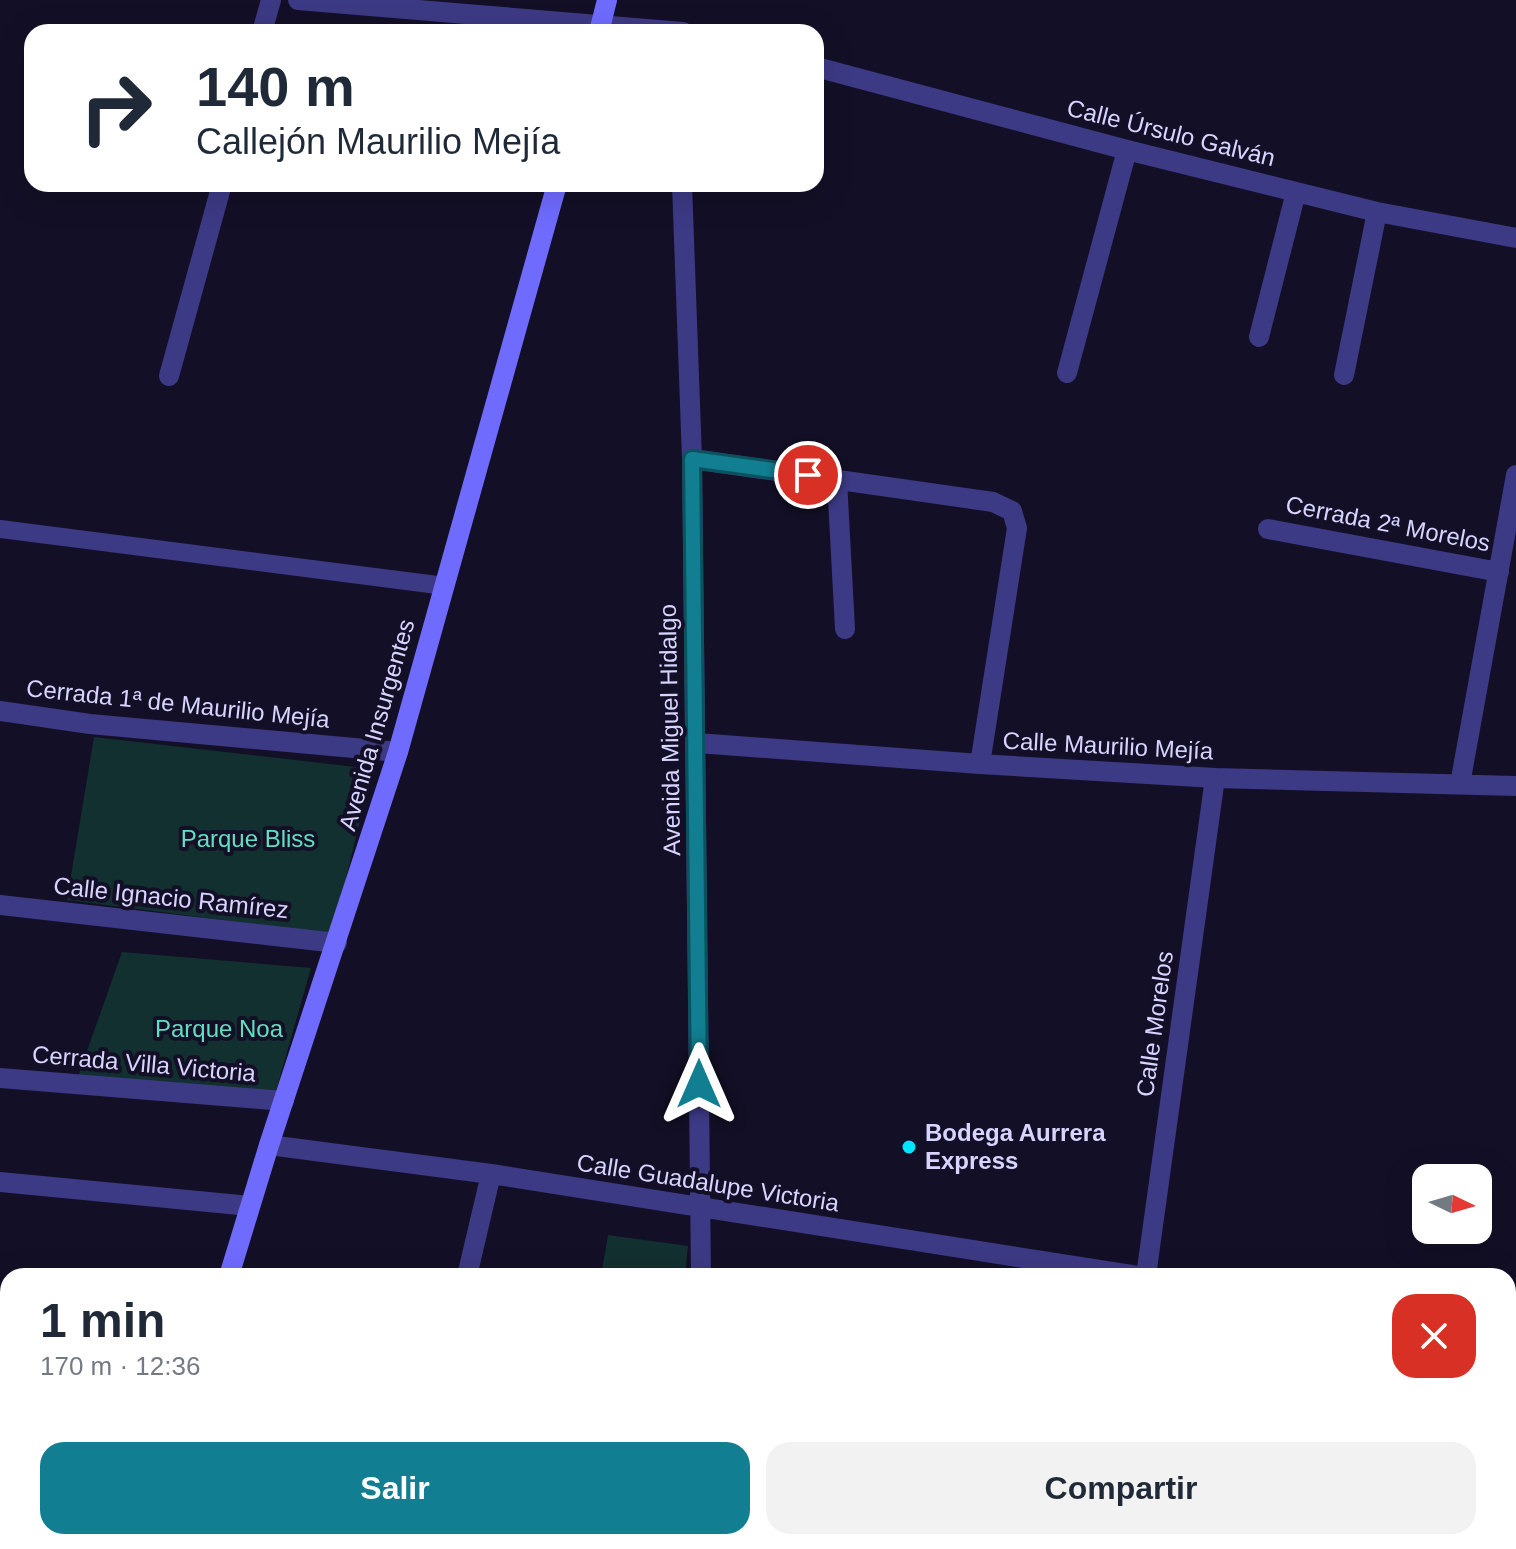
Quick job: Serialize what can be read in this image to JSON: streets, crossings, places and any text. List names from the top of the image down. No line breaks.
{"streets":{"street":["Calle Úrsulo Galván","Cerrada 2ª Morelos","Cerrada 1ª de Maurilio Mejía","Avenida Insurgentes","Avenida Miguel Hidalgo","Calle Maurilio Mejía","Calle Ignacio Ramírez","Calle Morelos","Cerrada Villa Victoria","Calle Guadalupe Victoria"]},"crossings":[["Cerrada 1ª de Maurilio Mejía","Avenida Insurgentes"],["Avenida Insurgentes","Calle Ignacio Ramírez"],["Avenida Insurgentes","Cerrada Villa Victoria"],["Avenida Insurgentes","Calle Guadalupe Victoria"],["Avenida Miguel Hidalgo","Calle Maurilio Mejía"],["Avenida Miguel Hidalgo","Calle Guadalupe Victoria"],["Calle Maurilio Mejía","Calle Morelos"]],"parks":["Parque Bliss","Parque Noa"],"places":["Bodega Aurrera Express"],"north":"right","page":{"turn":["140 m","Callejón Maurilio Mejía"],"heading":["1 min","170 m · 12:36"],"buttons":["Salir","Compartir"]}}
